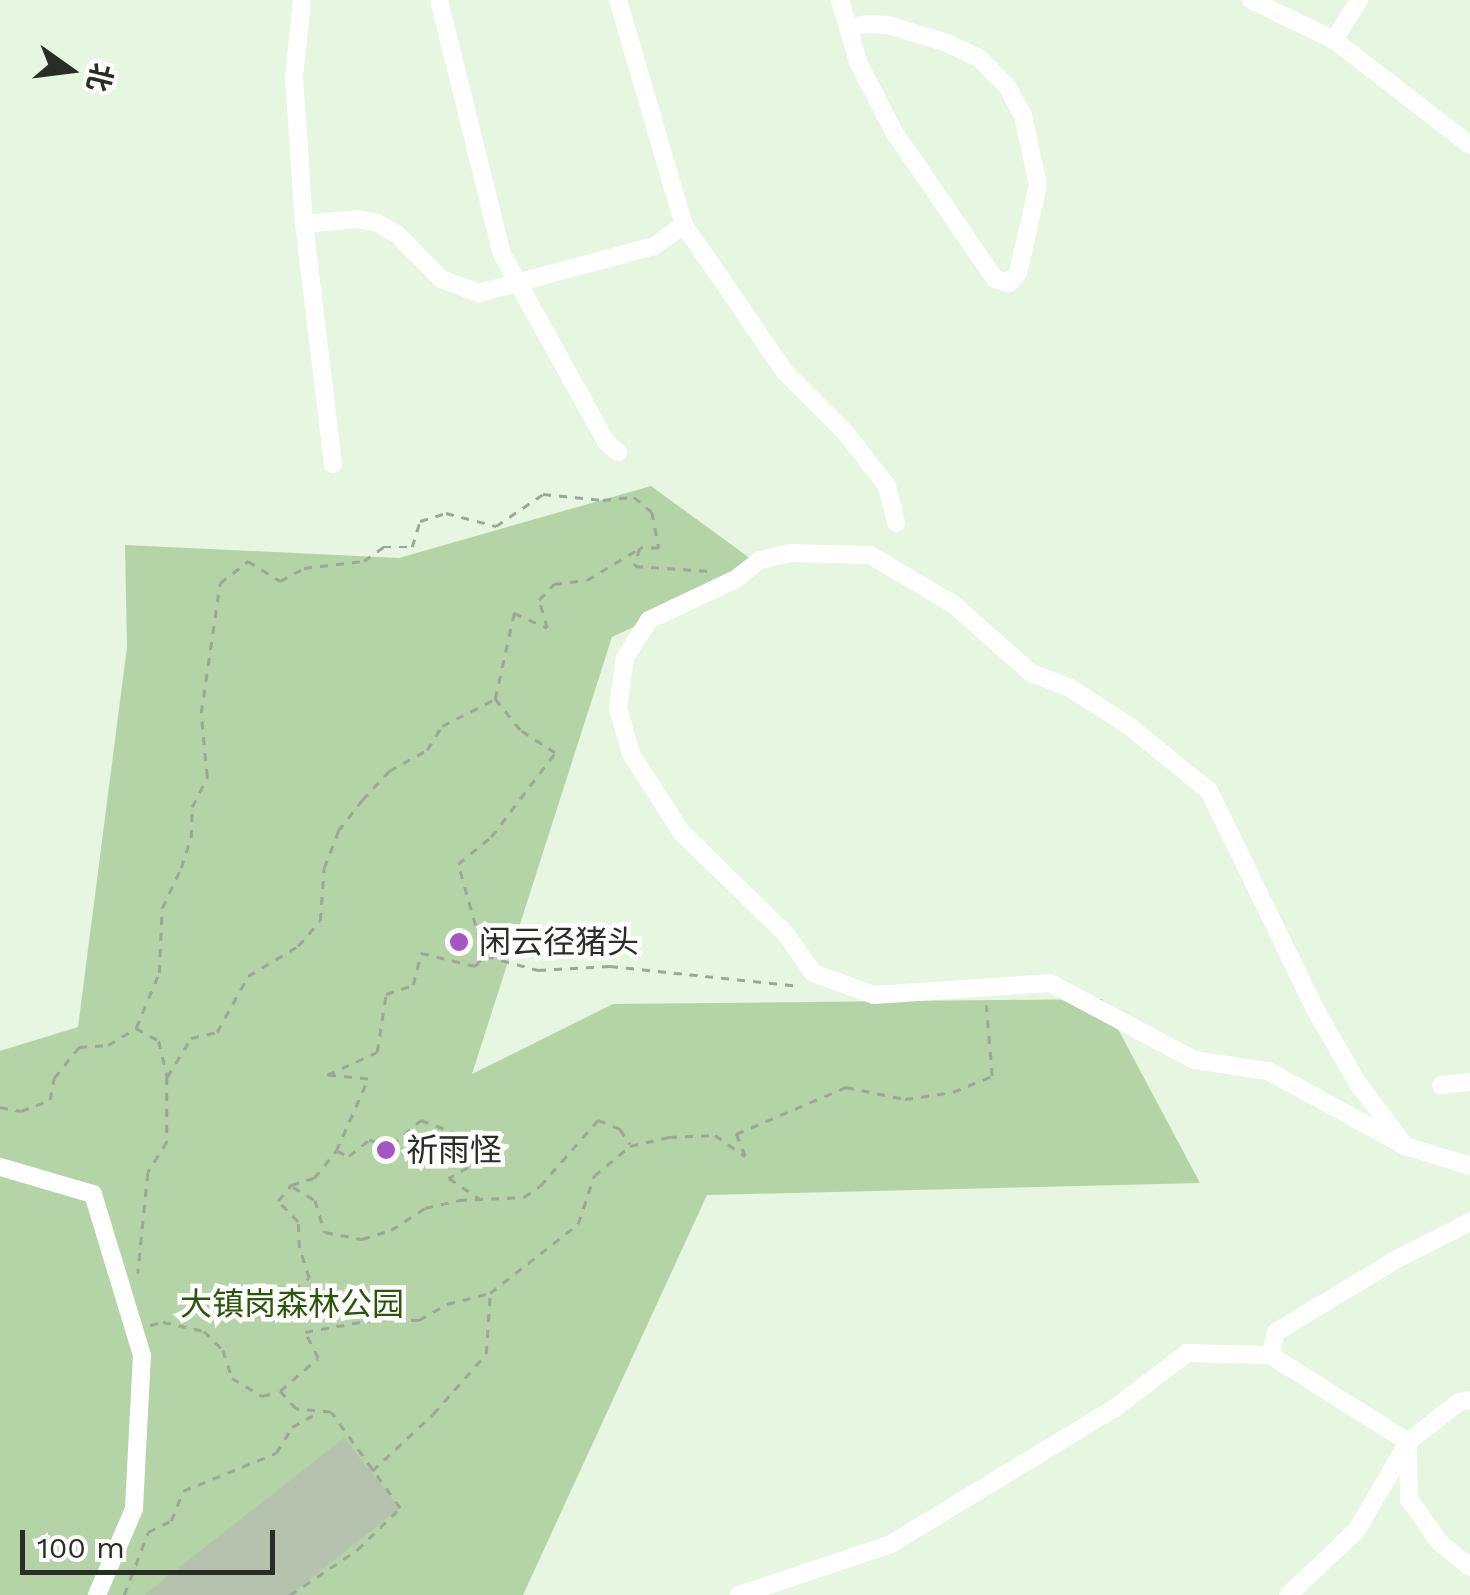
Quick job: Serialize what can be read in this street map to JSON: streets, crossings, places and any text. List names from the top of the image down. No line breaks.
{"parks":["大镇岗森林公园"],"places":["闲云径猪头","祈雨怪"],"scale_bar":"100 m","north":"right"}
